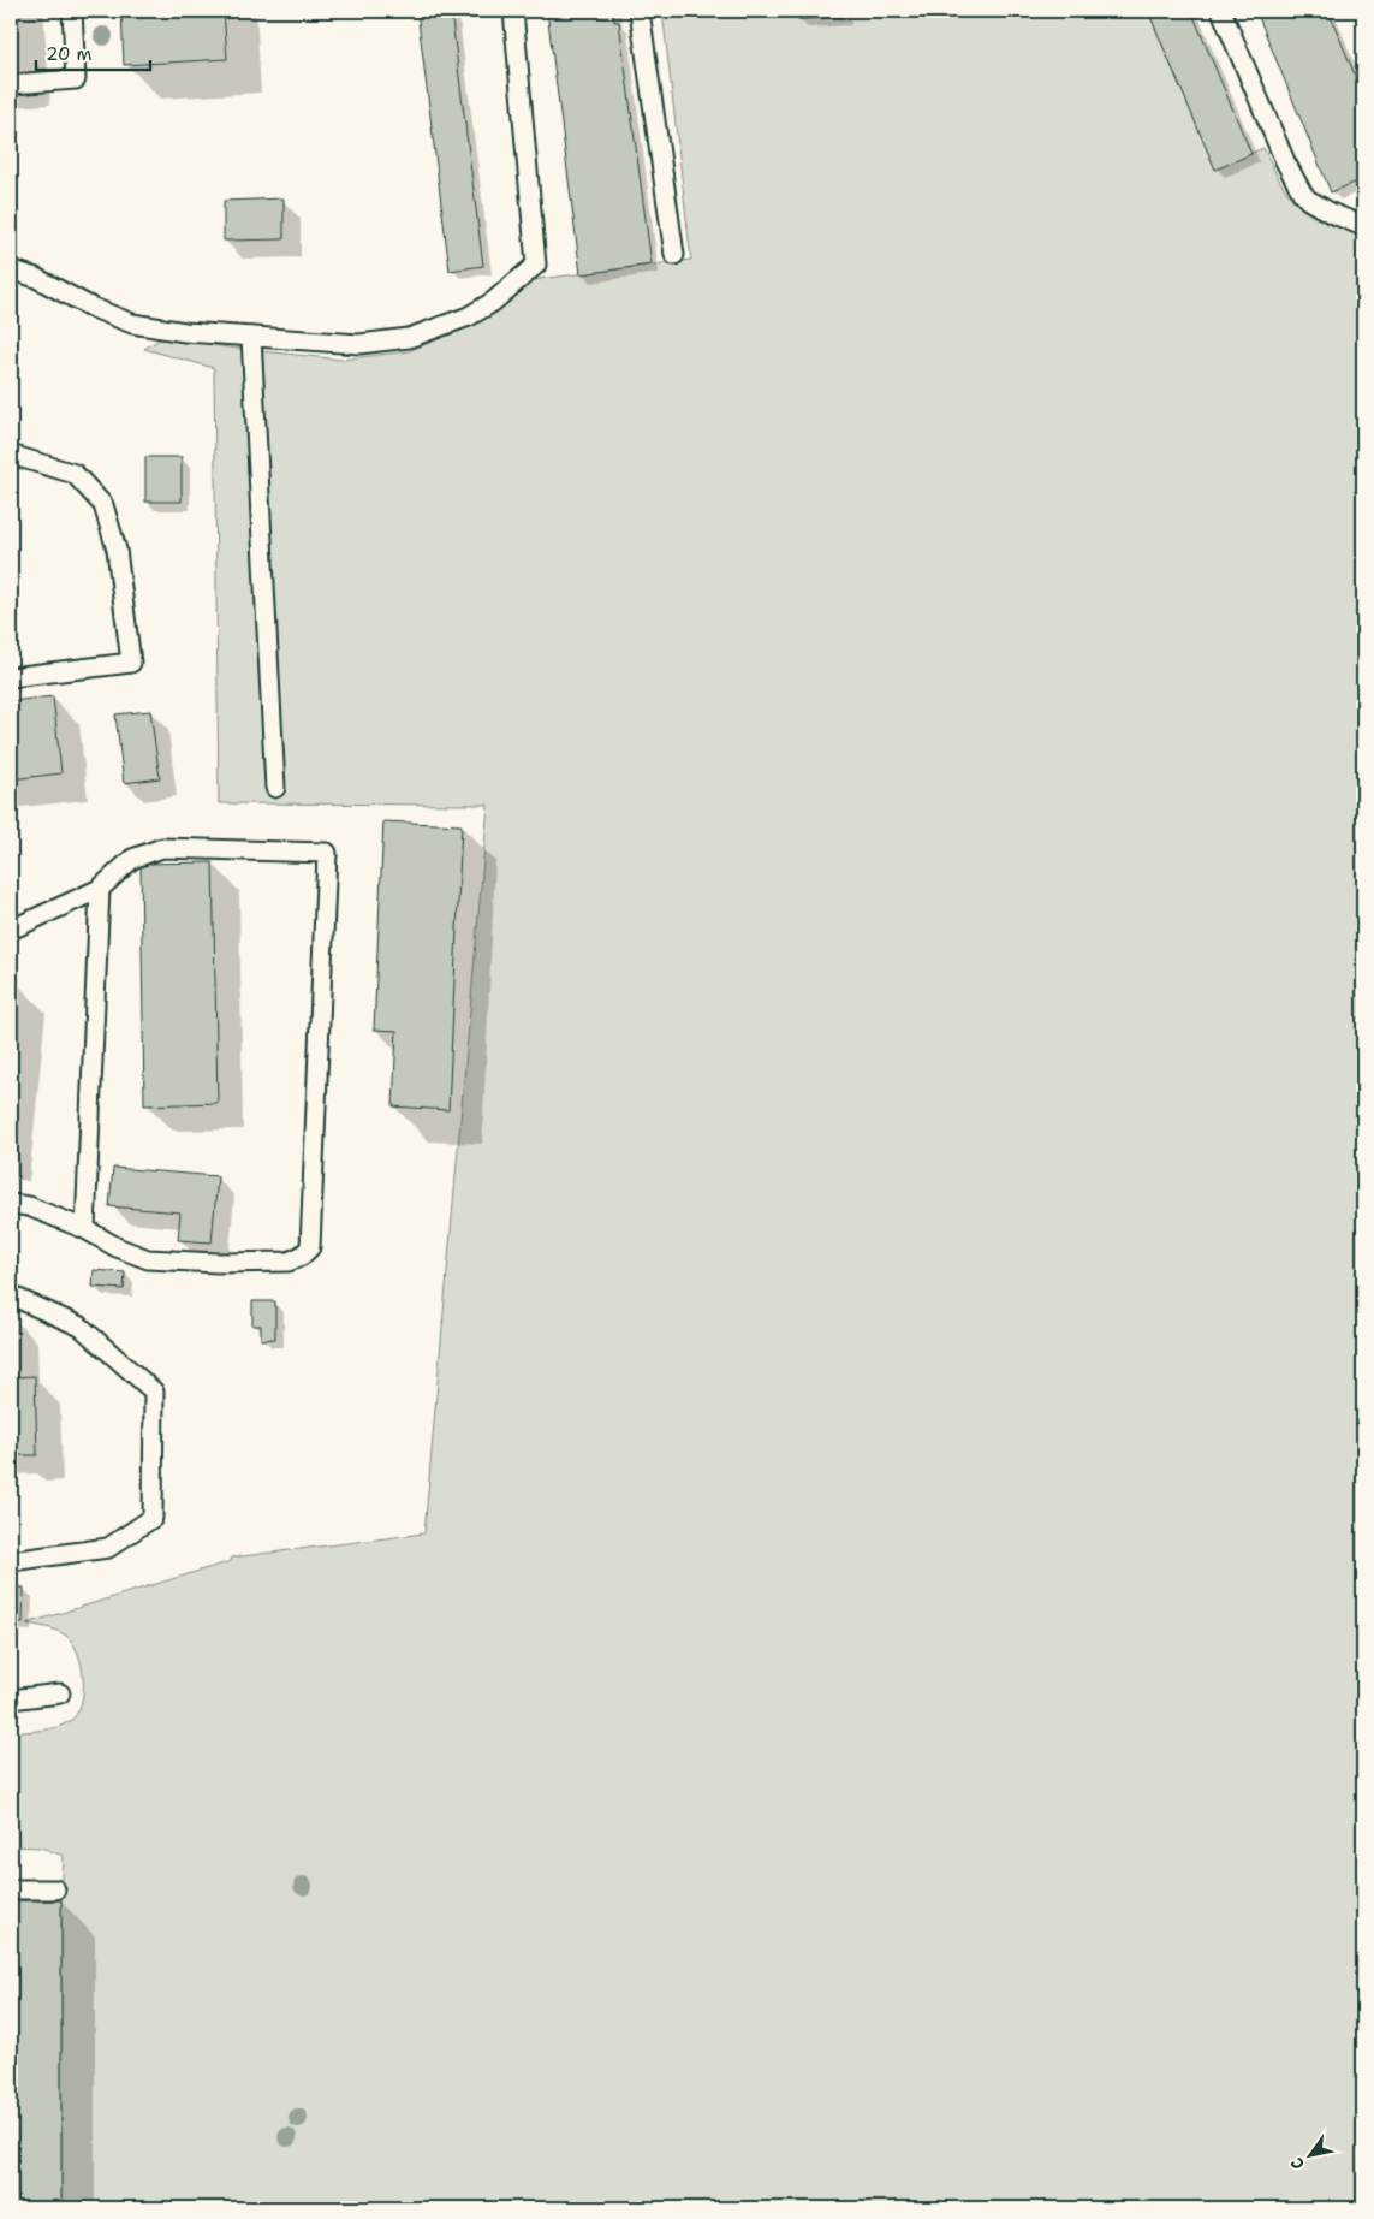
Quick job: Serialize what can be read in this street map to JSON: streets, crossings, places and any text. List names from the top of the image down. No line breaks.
{"scale_bar":"20 m","north":"bottom left"}
